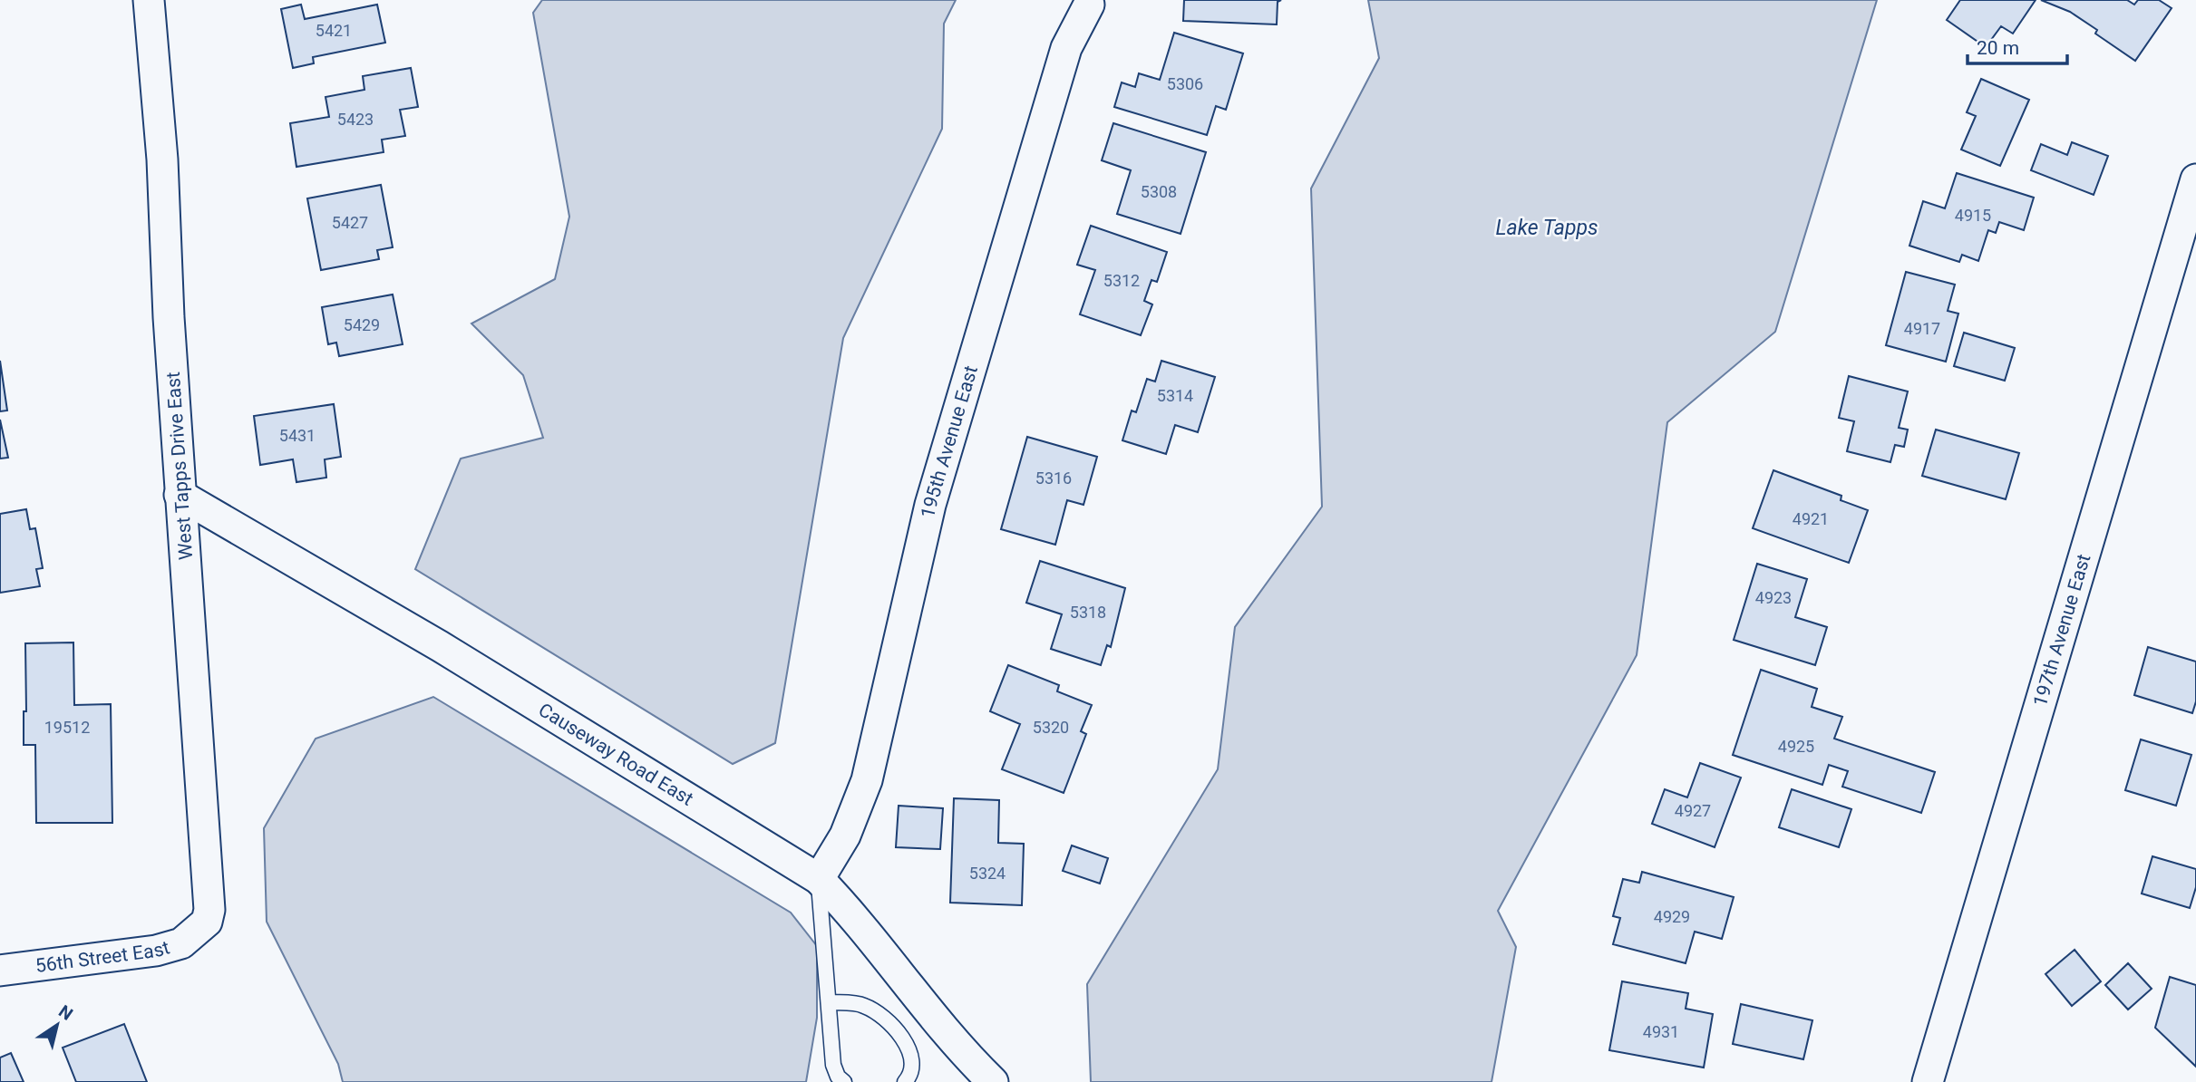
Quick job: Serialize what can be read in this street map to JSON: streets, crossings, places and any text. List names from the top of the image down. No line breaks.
{"streets":{"street":["195th Avenue East","West Tapps Drive East","197th Avenue East","Causeway Road East","56th Street East"]},"crossings":[["195th Avenue East","Causeway Road East"],["West Tapps Drive East","Causeway Road East"],["West Tapps Drive East","56th Street East"]],"water":["Lake Tapps"],"house_numbers":["5421","5306","5423","5308","4915","5427","5312","5429","4917","5314","5431","5316","4921","4923","5318","19512","5320","4925","4927","5324","4929","4931"],"scale_bar":"20 m","north":"top right"}
